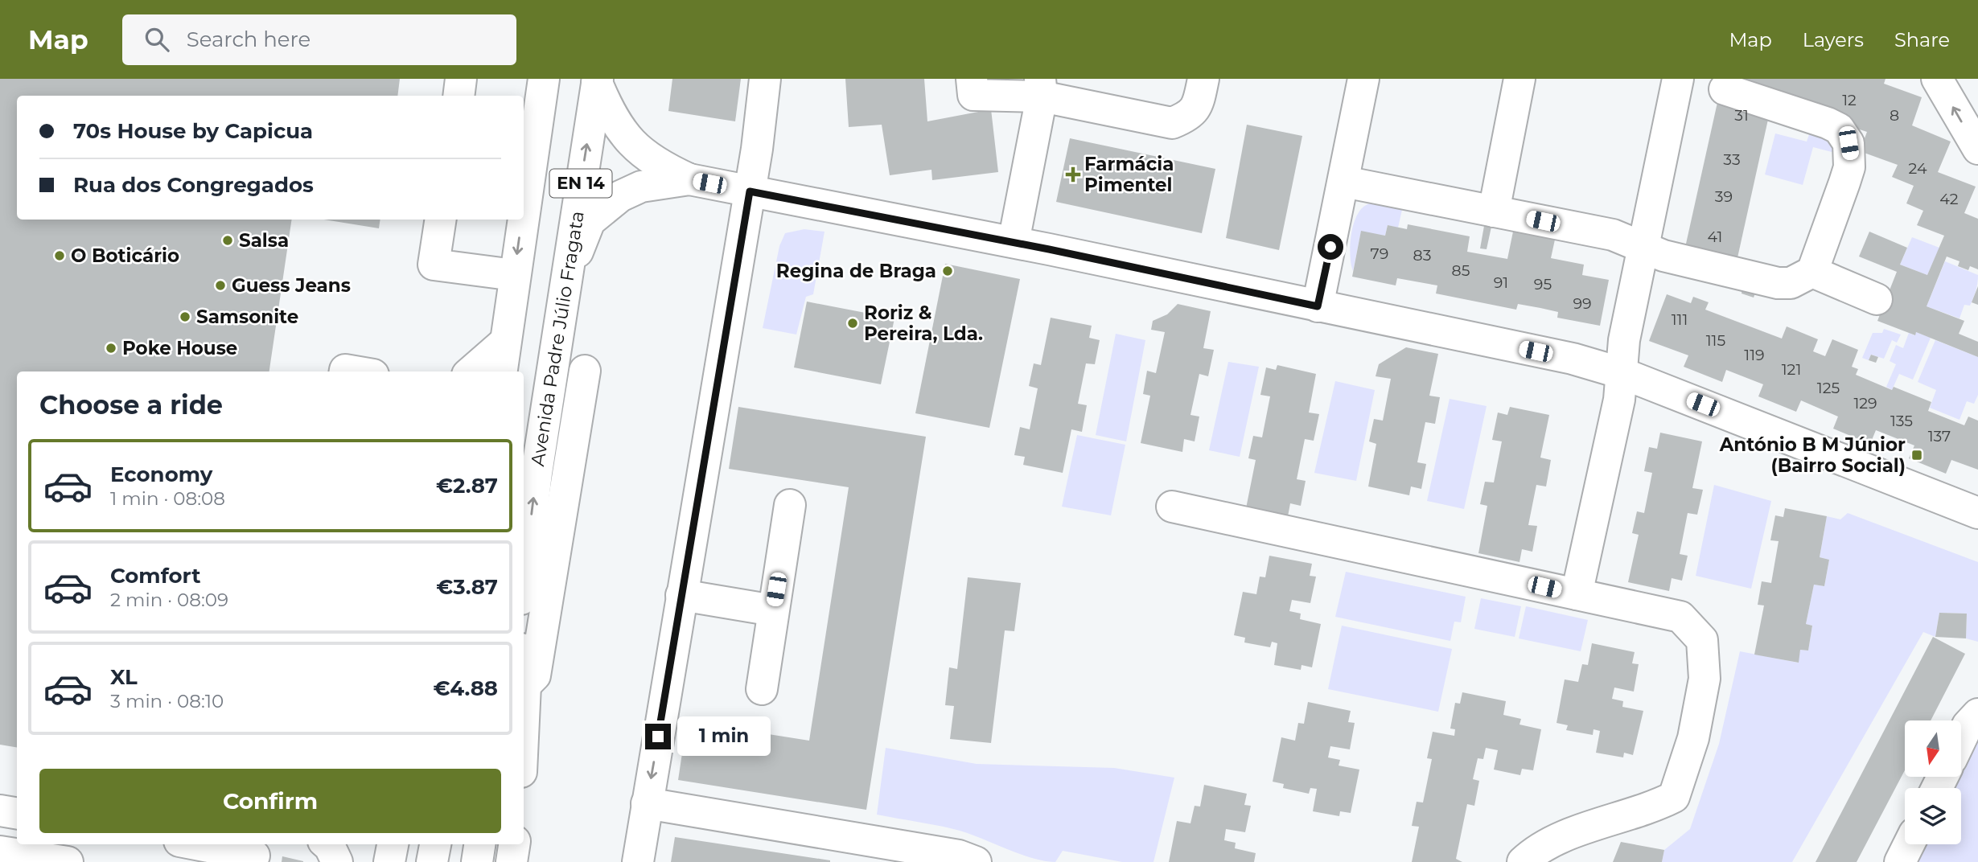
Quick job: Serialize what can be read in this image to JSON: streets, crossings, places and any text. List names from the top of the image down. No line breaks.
{"streets":{"main road":["EN 14","Avenida Padre Júlio Fragata"]},"places":{"health":["Farmácia Pimentel"],"other":["Salsa","O Boticário","Regina de Braga","Guess Jeans","Samsonite","Roriz & Pereira, Lda.","Poke House"],"transit":["António B M Júnior (Bairro Social)"]},"house_numbers":["12","31","8","33","24","39","42","41","79","83","85","91","95","99","111","115","119","121","125","129","135","137"],"north":"bottom","page":{"header":"Map","search":"Search here","nav":["Map","Layers","Share"],"banner":["70s House by Capicua","Rua dos Congregados"],"heading":"Choose a ride","list":[{"name":"Economy","note":"1 min · 08:08","value":"€2.87"},{"name":"Comfort","note":"2 min · 08:09","value":"€3.87"},{"name":"XL","note":"3 min · 08:10","value":"€4.88"}],"bubble":"1 min","buttons":"Confirm"}}
